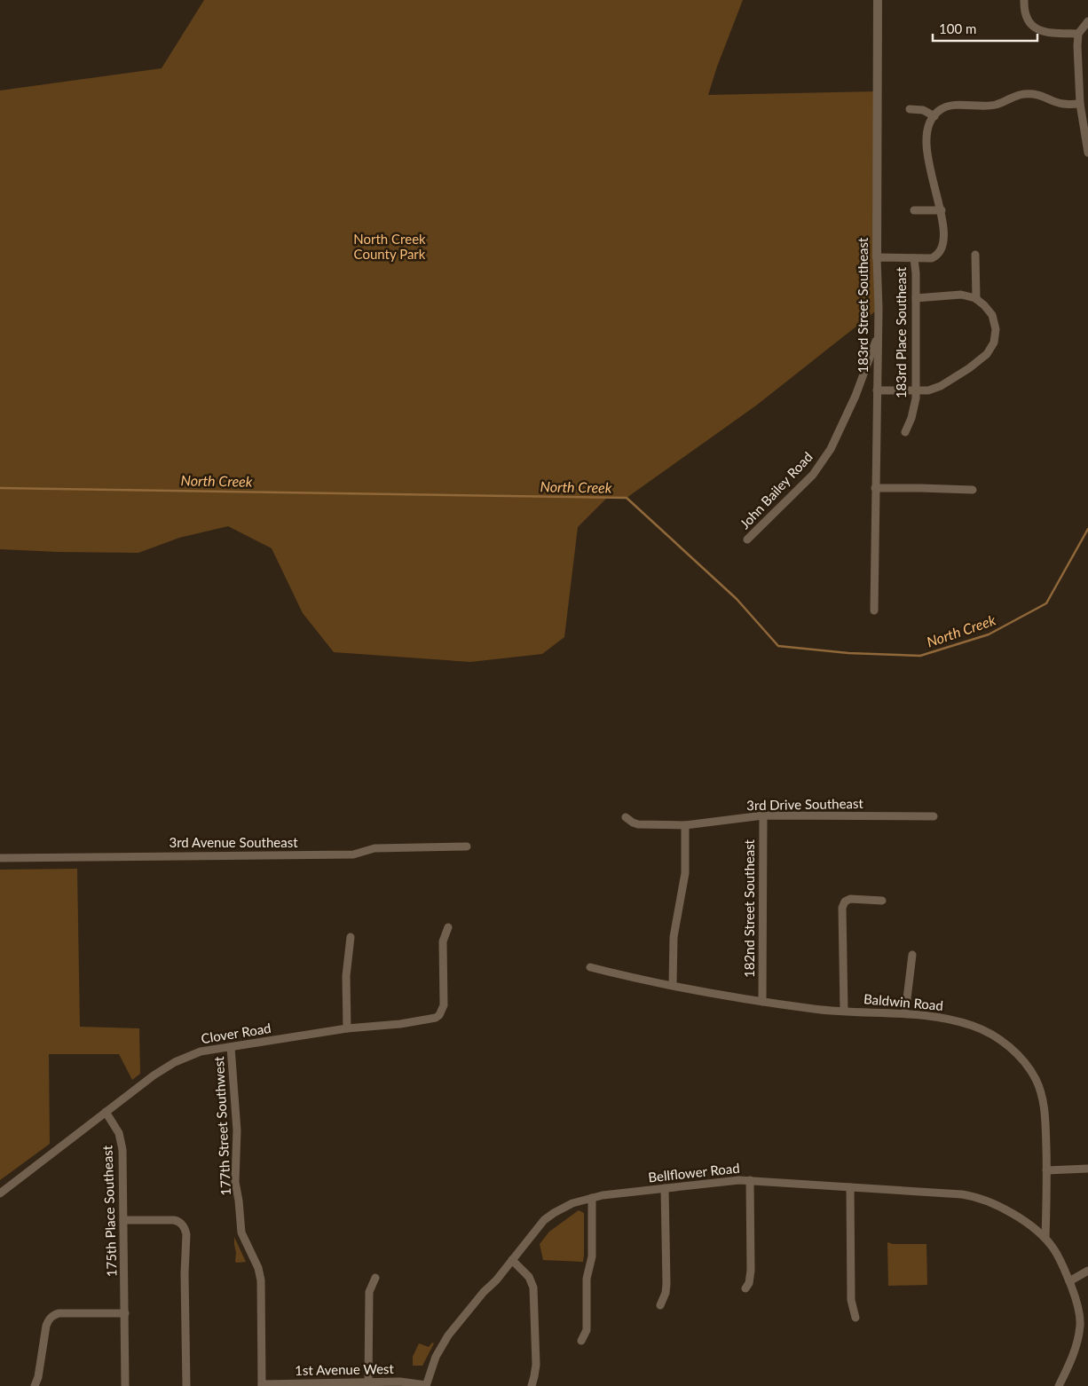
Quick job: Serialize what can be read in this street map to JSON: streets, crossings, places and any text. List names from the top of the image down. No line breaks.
{"streets":{"street":["183rd Street Southeast","183rd Place Southeast","John Bailey Road","3rd Drive Southeast","3rd Avenue Southeast","182nd Street Southeast","Baldwin Road","Clover Road","177th Street Southwest","Bellflower Road","175th Place Southeast","1st Avenue West"]},"crossings":[["183rd Street Southeast","John Bailey Road"],["3rd Drive Southeast","182nd Street Southeast"],["182nd Street Southeast","Baldwin Road"],["Baldwin Road","Bellflower Road"],["Clover Road","177th Street Southwest"],["Clover Road","175th Place Southeast"],["177th Street Southwest","1st Avenue West"],["Bellflower Road","1st Avenue West"]],"water":["North Creek"],"parks":["North Creek County Park"],"scale_bar":"100 m"}
